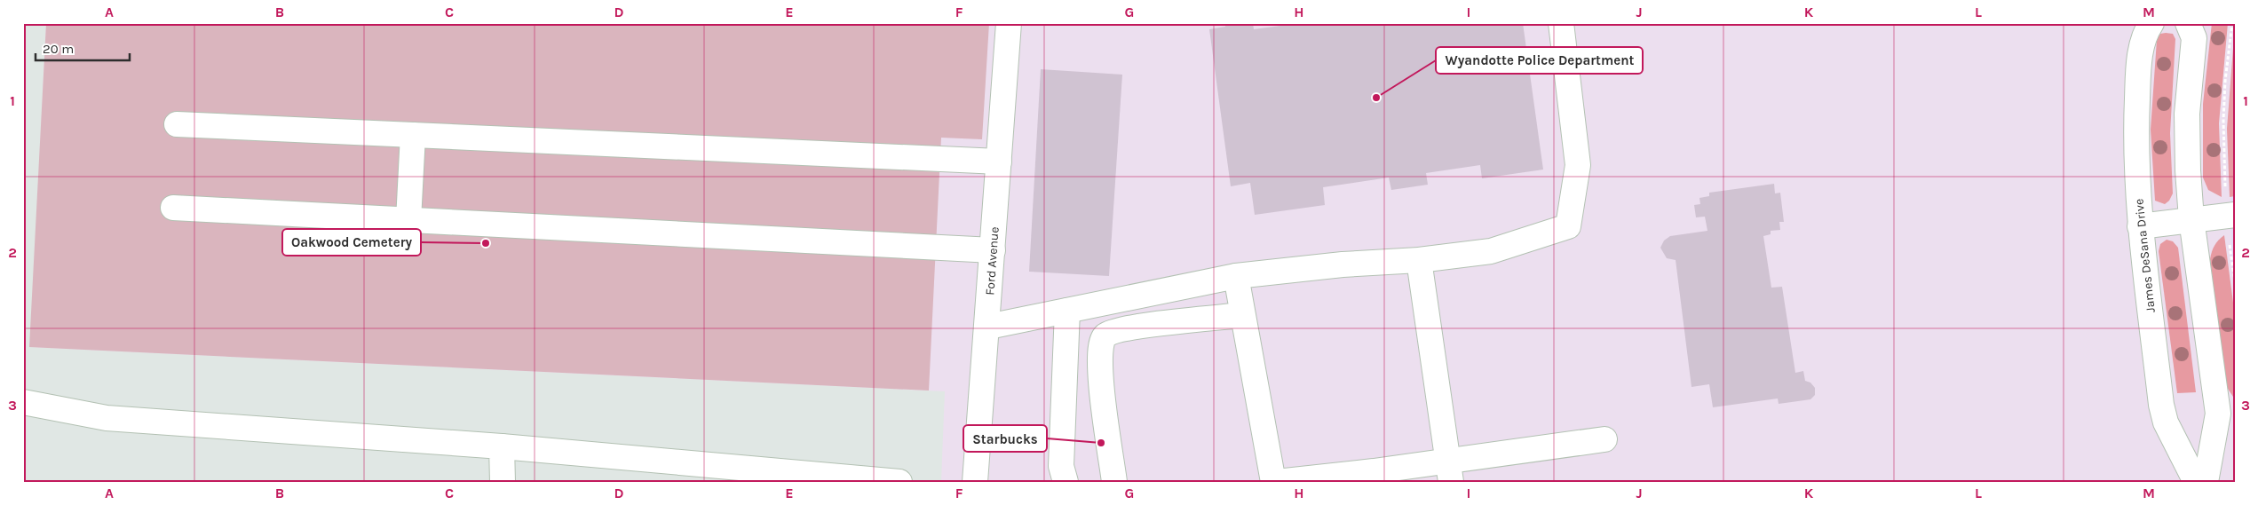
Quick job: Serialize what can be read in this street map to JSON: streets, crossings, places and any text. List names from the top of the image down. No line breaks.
{"streets":{"street":["James DeSana Drive","Ford Avenue"]},"places":["Wyandotte Police Department","Oakwood Cemetery","Starbucks"],"scale_bar":"20 m","grid":{"columns":["A","B","C","D","E","F","G","H","I","J","K","L","M"],"rows":["1","2","3"]}}
